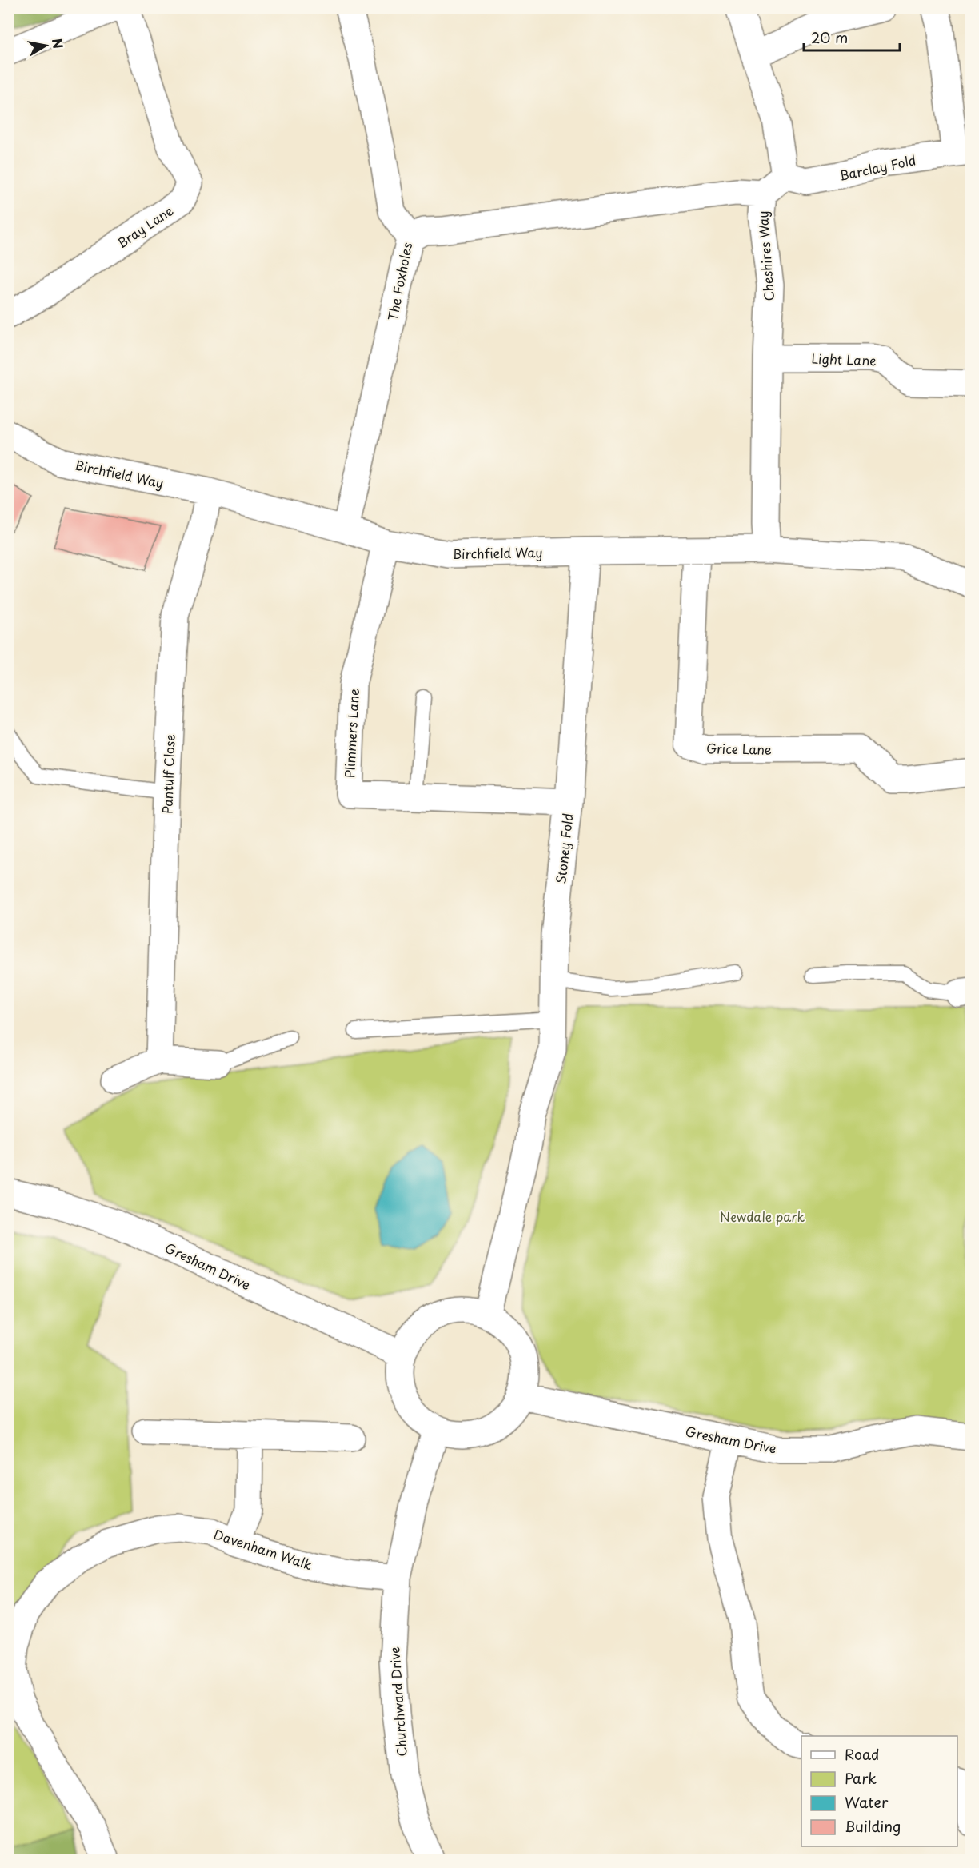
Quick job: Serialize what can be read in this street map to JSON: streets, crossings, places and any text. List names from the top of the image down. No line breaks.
{"streets":{"street":["Barclay Fold","Bray Lane","Cheshires Way","The Foxholes","Light Lane","Birchfield Way","Plimmers Lane","Grice Lane","Pantulf Close","Stoney Fold","Gresham Drive","Davenham Walk","Churchward Drive"]},"crossings":[["Barclay Fold","Cheshires Way"],["Cheshires Way","Light Lane"],["Cheshires Way","Birchfield Way"],["The Foxholes","Birchfield Way"],["Birchfield Way","Plimmers Lane"],["Birchfield Way","Grice Lane"],["Birchfield Way","Pantulf Close"],["Birchfield Way","Stoney Fold"],["Plimmers Lane","Stoney Fold"],["Stoney Fold","Gresham Drive"],["Stoney Fold","Churchward Drive"],["Gresham Drive","Churchward Drive"],["Davenham Walk","Churchward Drive"]],"parks":["Newdale park"],"legend":["Road","Park","Water","Building"],"scale_bar":"20 m","north":"right"}
